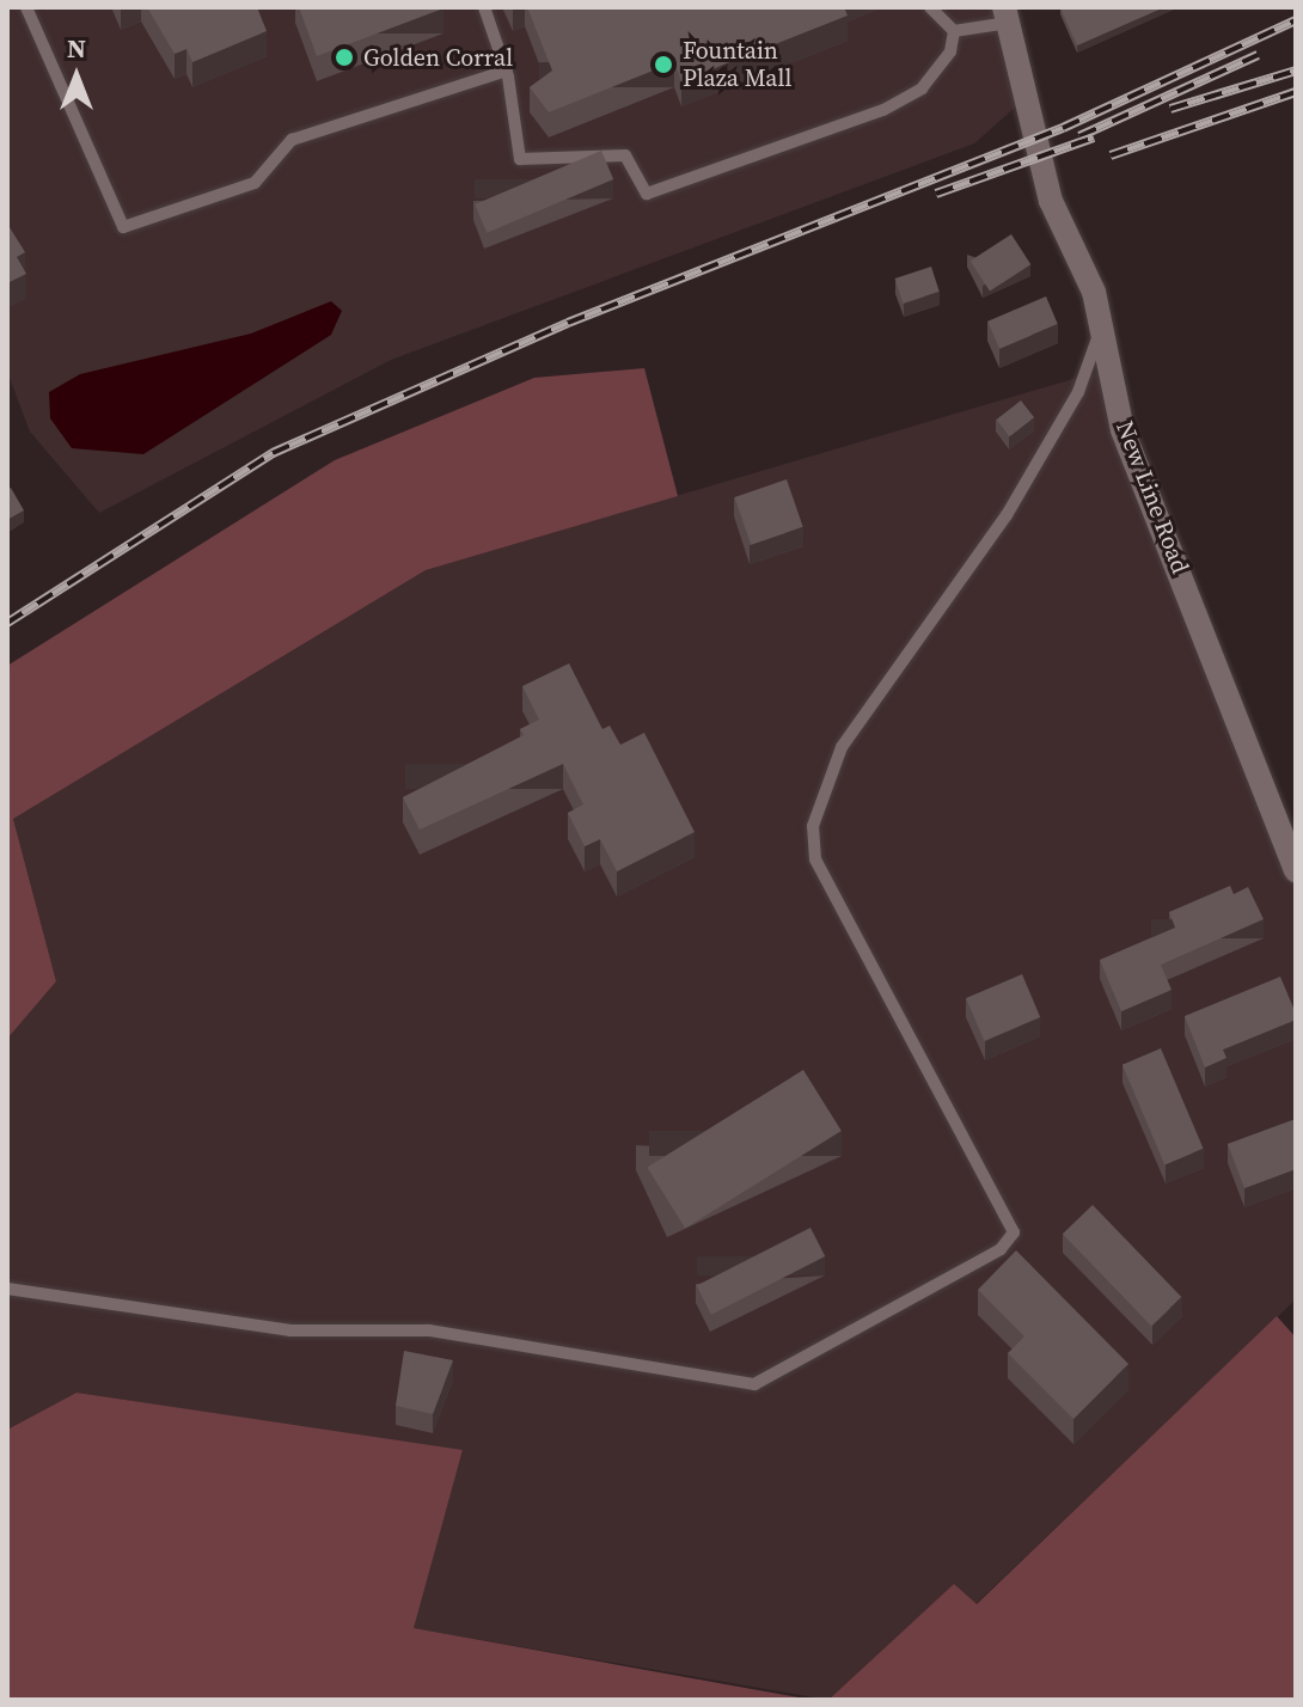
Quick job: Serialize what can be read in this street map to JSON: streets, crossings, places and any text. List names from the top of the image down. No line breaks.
{"streets":{"street":["New Line Road"]},"places":["Golden Corral","Fountain Plaza Mall"],"north":"top"}
